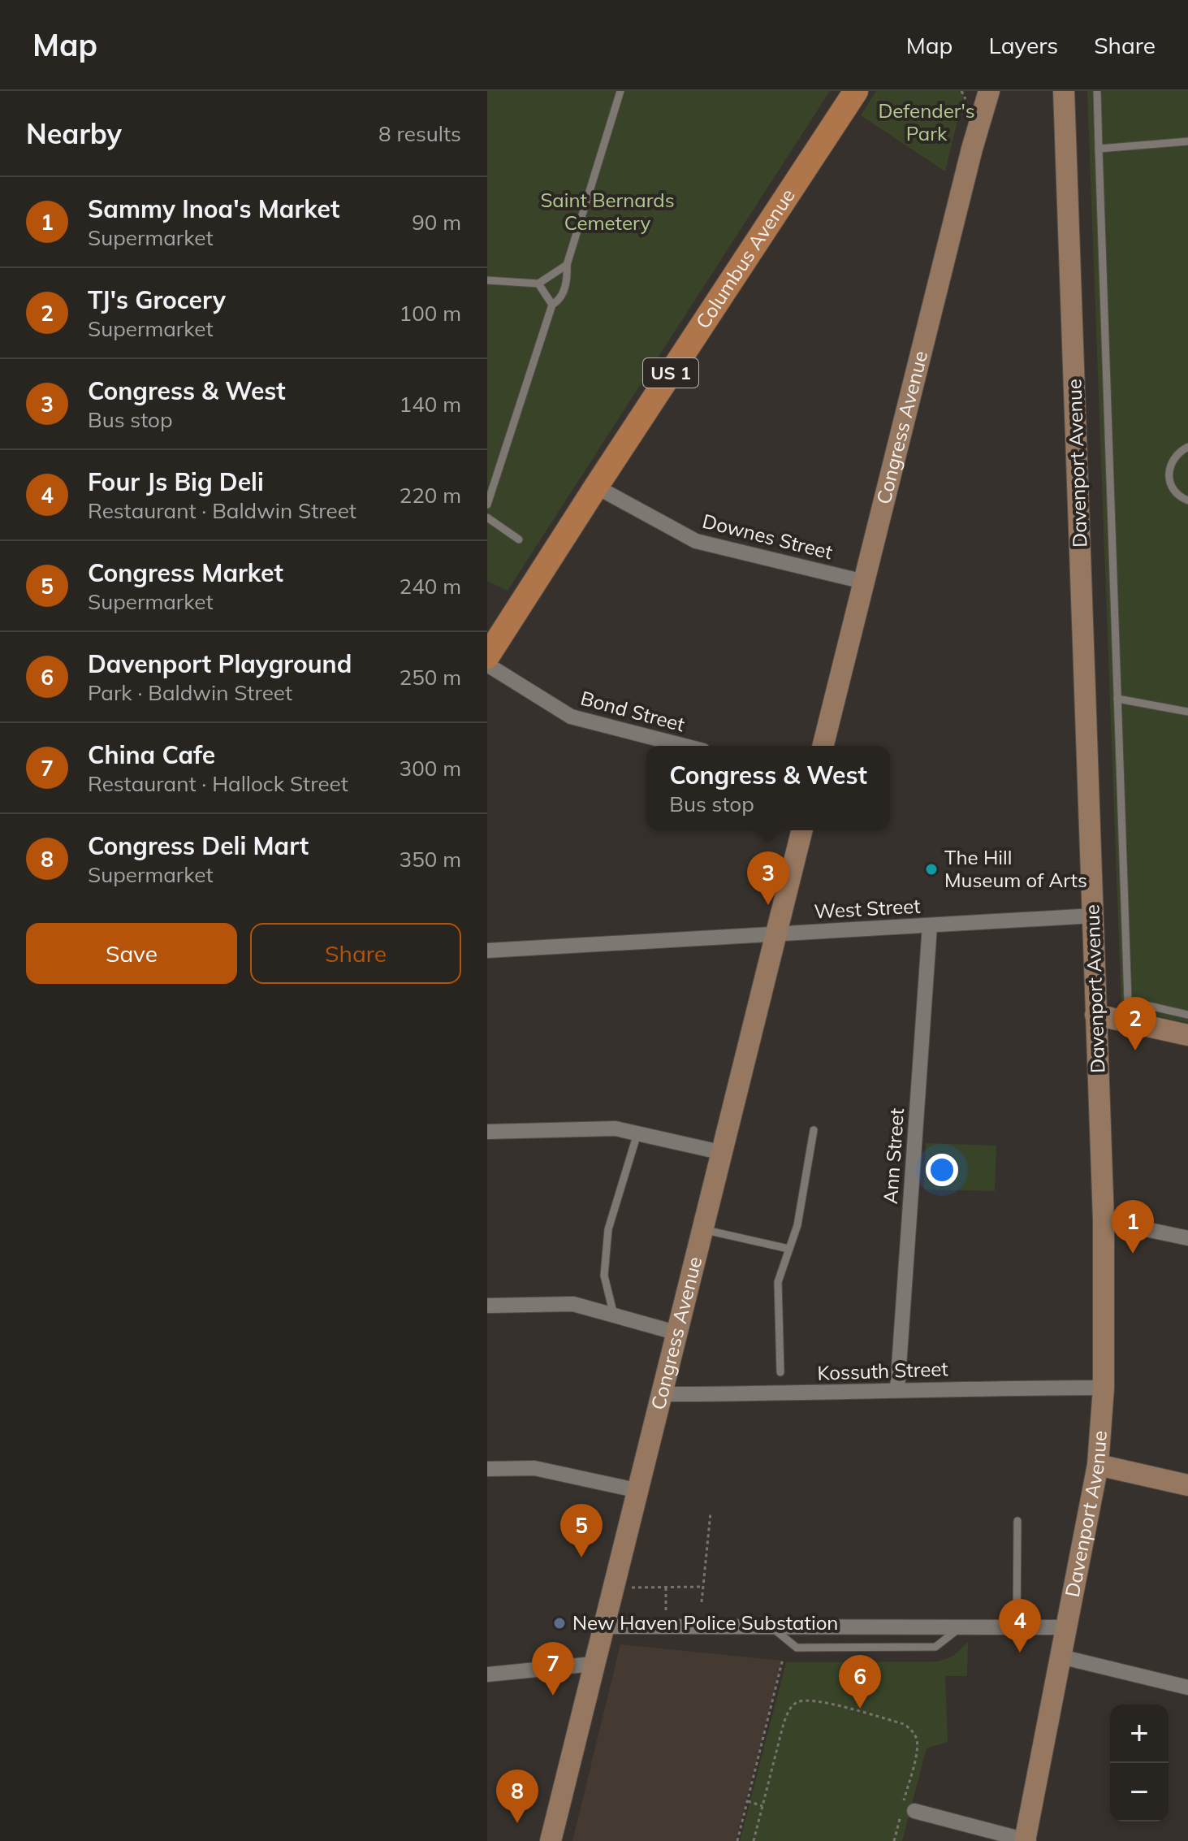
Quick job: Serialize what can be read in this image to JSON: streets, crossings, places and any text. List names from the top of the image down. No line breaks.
{"streets":{"main road":["Columbus Avenue","US 1","Congress Avenue","Davenport Avenue"],"street":["Downes Street","Bond Street","West Street","Ann Street","Kossuth Street"]},"crossings":[["Columbus Avenue","Downes Street"],["Congress Avenue","Downes Street"],["Congress Avenue","West Street"],["Congress Avenue","Kossuth Street"],["Davenport Avenue","West Street"],["Davenport Avenue","Kossuth Street"],["West Street","Ann Street"],["Ann Street","Kossuth Street"]],"parks":["Defender's Park","Saint Bernards Cemetery"],"places":["The Hill Museum of Arts","New Haven Police Substation"],"page":{"header":"Map","nav":["Map","Layers","Share"],"heading":["Nearby","8 results"],"list":[{"mark":"1","name":"Sammy Inoa's Market","note":"Supermarket","value":"90 m"},{"mark":"2","name":"TJ's Grocery","note":"Supermarket","value":"100 m"},{"mark":"3","name":"Congress & West","note":"Bus stop","value":"140 m"},{"mark":"4","name":"Four Js Big Deli","note":"Restaurant · Baldwin Street","value":"220 m"},{"mark":"5","name":"Congress Market","note":"Supermarket","value":"240 m"},{"mark":"6","name":"Davenport Playground","note":"Park · Baldwin Street","value":"250 m"},{"mark":"7","name":"China Cafe","note":"Restaurant · Hallock Street","value":"300 m"},{"mark":"8","name":"Congress Deli Mart","note":"Supermarket","value":"350 m"}],"popup":["Congress & West","Bus stop"],"pins":["3","2","1","5","4","7","6","8"],"buttons":["Save","Share"],"map_buttons":["+","−"]}}
